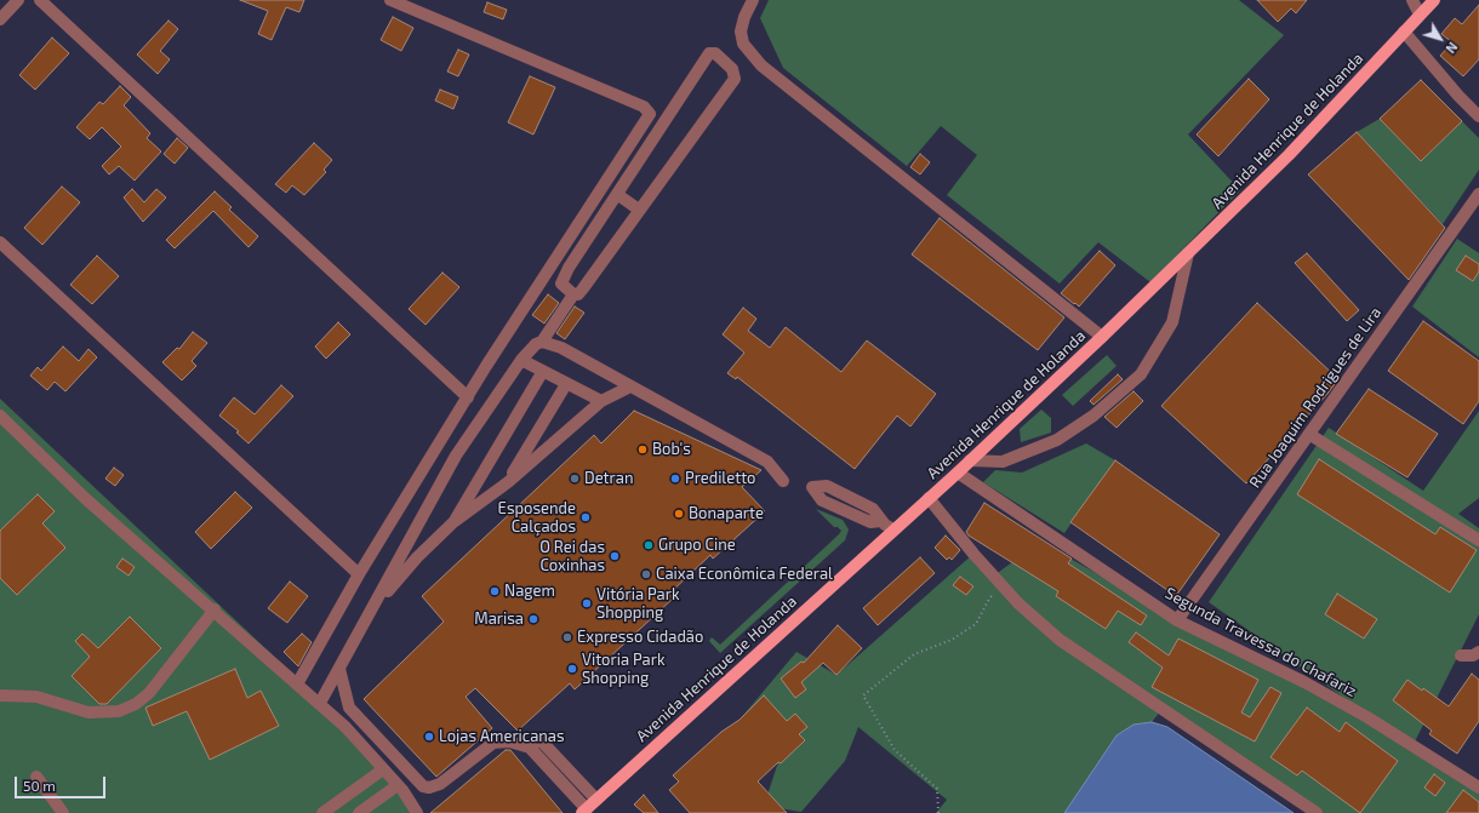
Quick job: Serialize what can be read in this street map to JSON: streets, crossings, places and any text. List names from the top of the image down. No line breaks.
{"streets":{"main road":["Avenida Henrique de Holanda"],"street":["Rua Joaquim Rodrigues de Lira","Segunda Travessa do Chafariz"]},"crossings":[["Avenida Henrique de Holanda","Segunda Travessa do Chafariz"],["Rua Joaquim Rodrigues de Lira","Segunda Travessa do Chafariz"]],"places":["Bob's","Detran","Prediletto","Bonaparte","Esposende Calçados","Grupo Cine","O Rei das Coxinhas","Caixa Econômica Federal","Nagem","Vitória Park Shopping","Marisa","Expresso Cidadão","Vitoria Park Shopping","Lojas Americanas"],"scale_bar":"50 m","north":"bottom right"}
